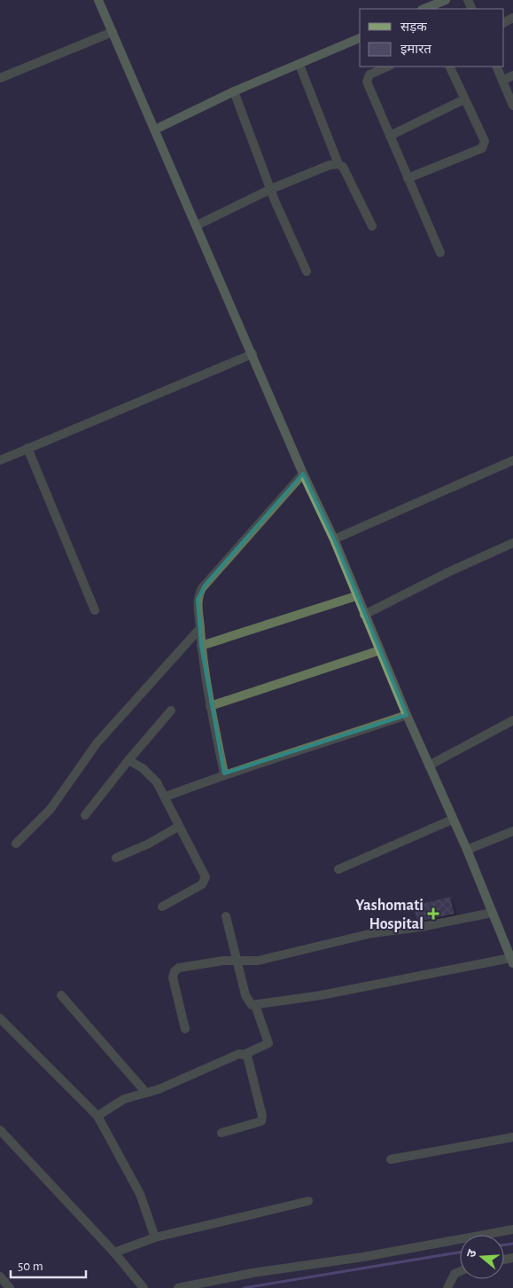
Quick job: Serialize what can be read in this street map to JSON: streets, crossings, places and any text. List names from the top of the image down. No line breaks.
{"places":{"health":["Yashomati Hospital"]},"legend":["सड़क","इमारत"],"scale_bar":"50 m","north":"left"}
